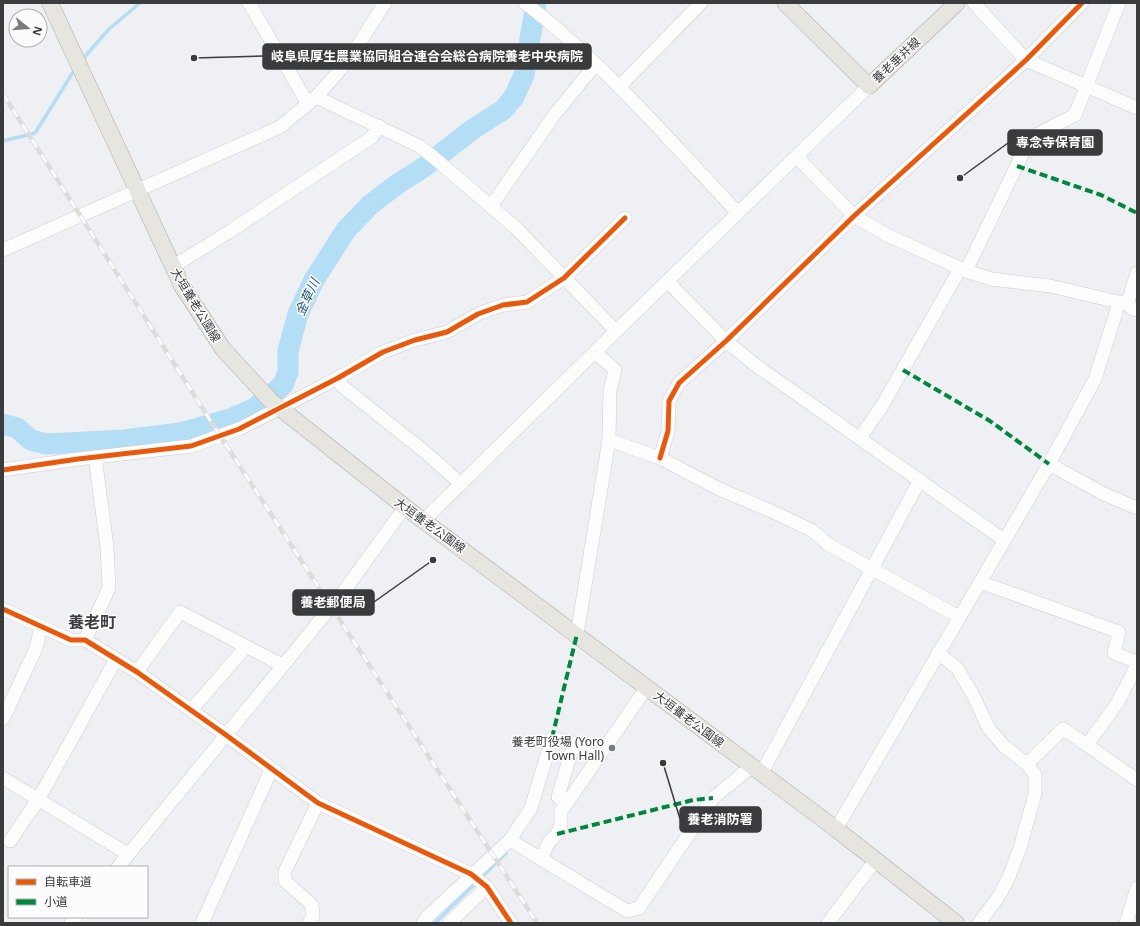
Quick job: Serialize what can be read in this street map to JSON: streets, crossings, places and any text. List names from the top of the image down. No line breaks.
{"streets":{"main road":["養老垂井線","大垣養老公園線"]},"districts":["養老町"],"water":["金草川"],"places":["岐阜県厚生農業協同組合連合会総合病院養老中央病院","専念寺保育園","養老郵便局","養老町役場 (Yoro Town Hall)","養老消防署"],"legend":["自転車道","小道"],"north":"right"}
